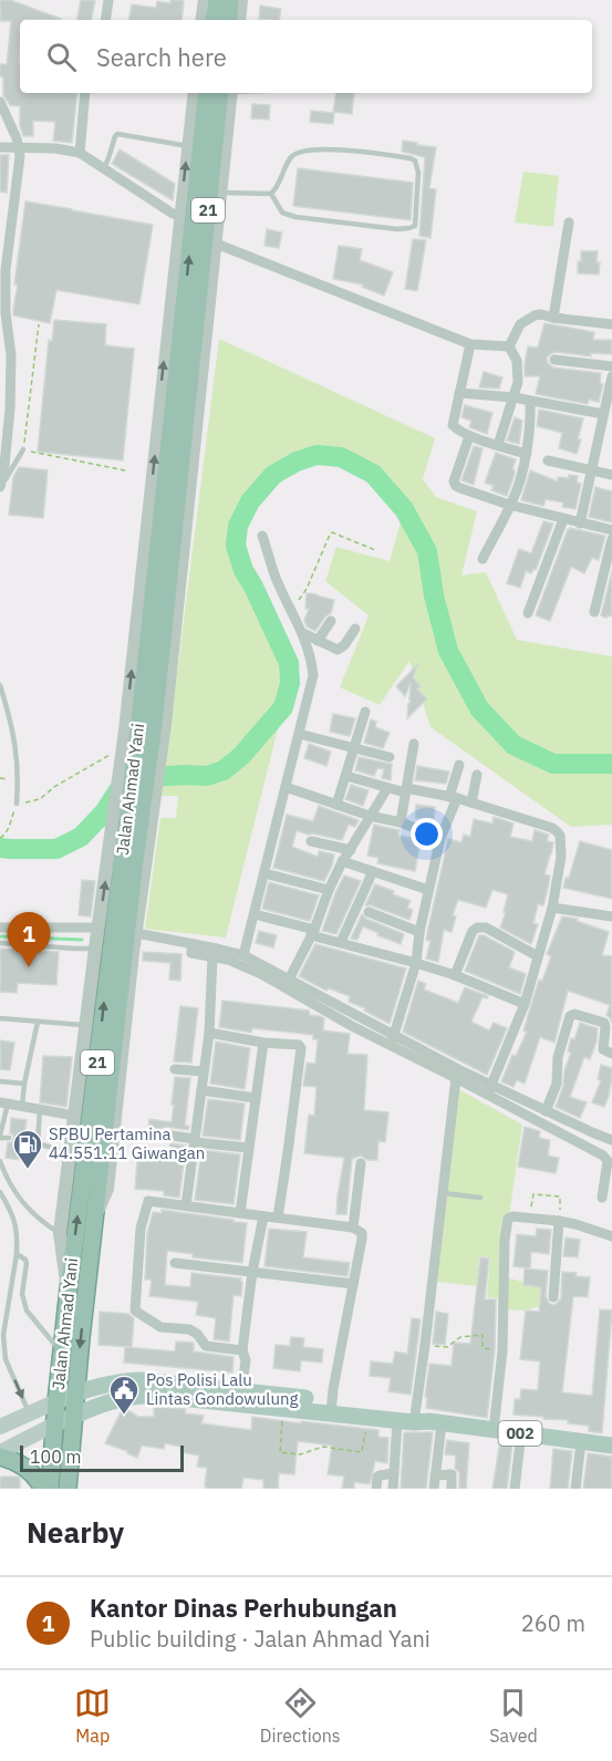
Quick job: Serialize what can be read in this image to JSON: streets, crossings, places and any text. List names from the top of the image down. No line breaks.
{"streets":{"highway":["21","Jalan Ahmad Yani"],"main road":["002"]},"crossings":[["Jalan Ahmad Yani","002"]],"places":{"fuel station":["SPBU Pertamina 44.551.11 Giwangan"],"public building":["Pos Polisi Lalu Lintas Gondowulung"]},"scale_bar":"100 m","page":{"search":"Search here","pins":"1","scale":"100 m","heading":"Nearby","list":[{"mark":"1","name":"Kantor Dinas Perhubungan","note":"Public building · Jalan Ahmad Yani","value":"260 m"}],"nav":["Map","Directions","Saved"]}}
